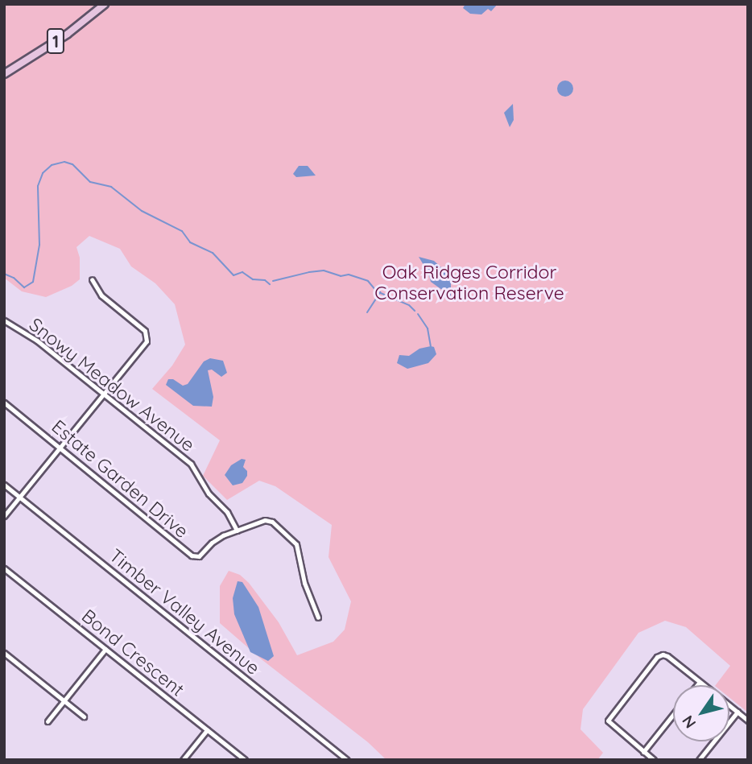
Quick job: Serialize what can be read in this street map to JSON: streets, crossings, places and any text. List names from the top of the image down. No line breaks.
{"streets":{"main road":["1"],"street":["Snowy Meadow Avenue","Estate Garden Drive","Timber Valley Avenue","Bond Crescent"]},"crossings":[["Snowy Meadow Avenue","Estate Garden Drive"]],"parks":["Oak Ridges Corridor Conservation Reserve"],"north":"bottom left"}
